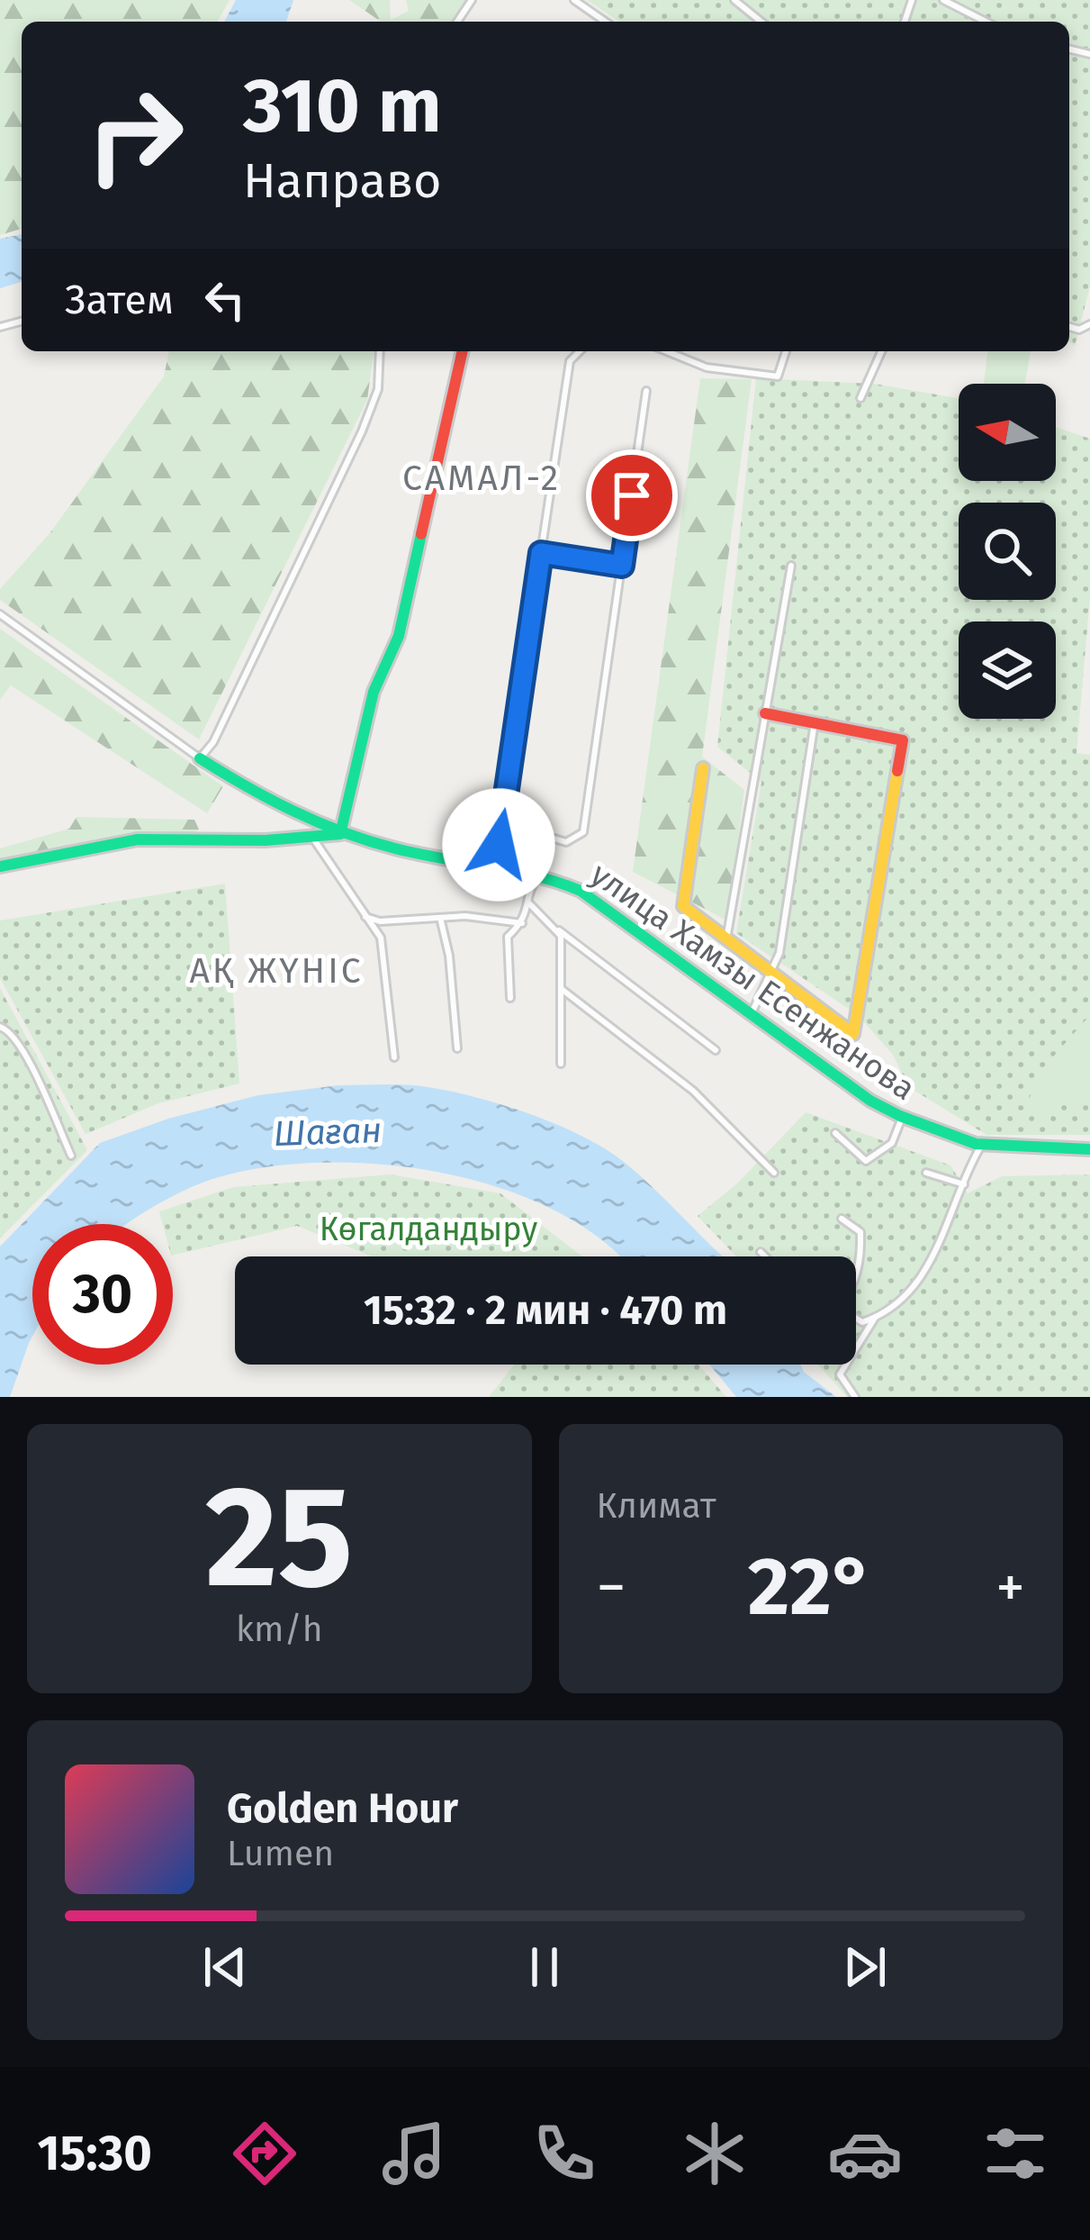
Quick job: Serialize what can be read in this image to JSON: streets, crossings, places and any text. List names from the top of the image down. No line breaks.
{"streets":{"street":["улица Хамзы Есенжанова"]},"districts":["САМАЛ-2","АҚ ЖҮНІС"],"water":["Шаған"],"parks":["Көгалдандыру"],"north":"left","page":{"turn":["310 m","Направо"],"then":"Затем","limit":"30","trip":"15:32 · 2 мин · 470 m","tile":[["25","km/h"],"Климат"],"heat":["−","22°","+"],"song":["Golden Hour","Lumen"],"tabs":"15:30"}}
